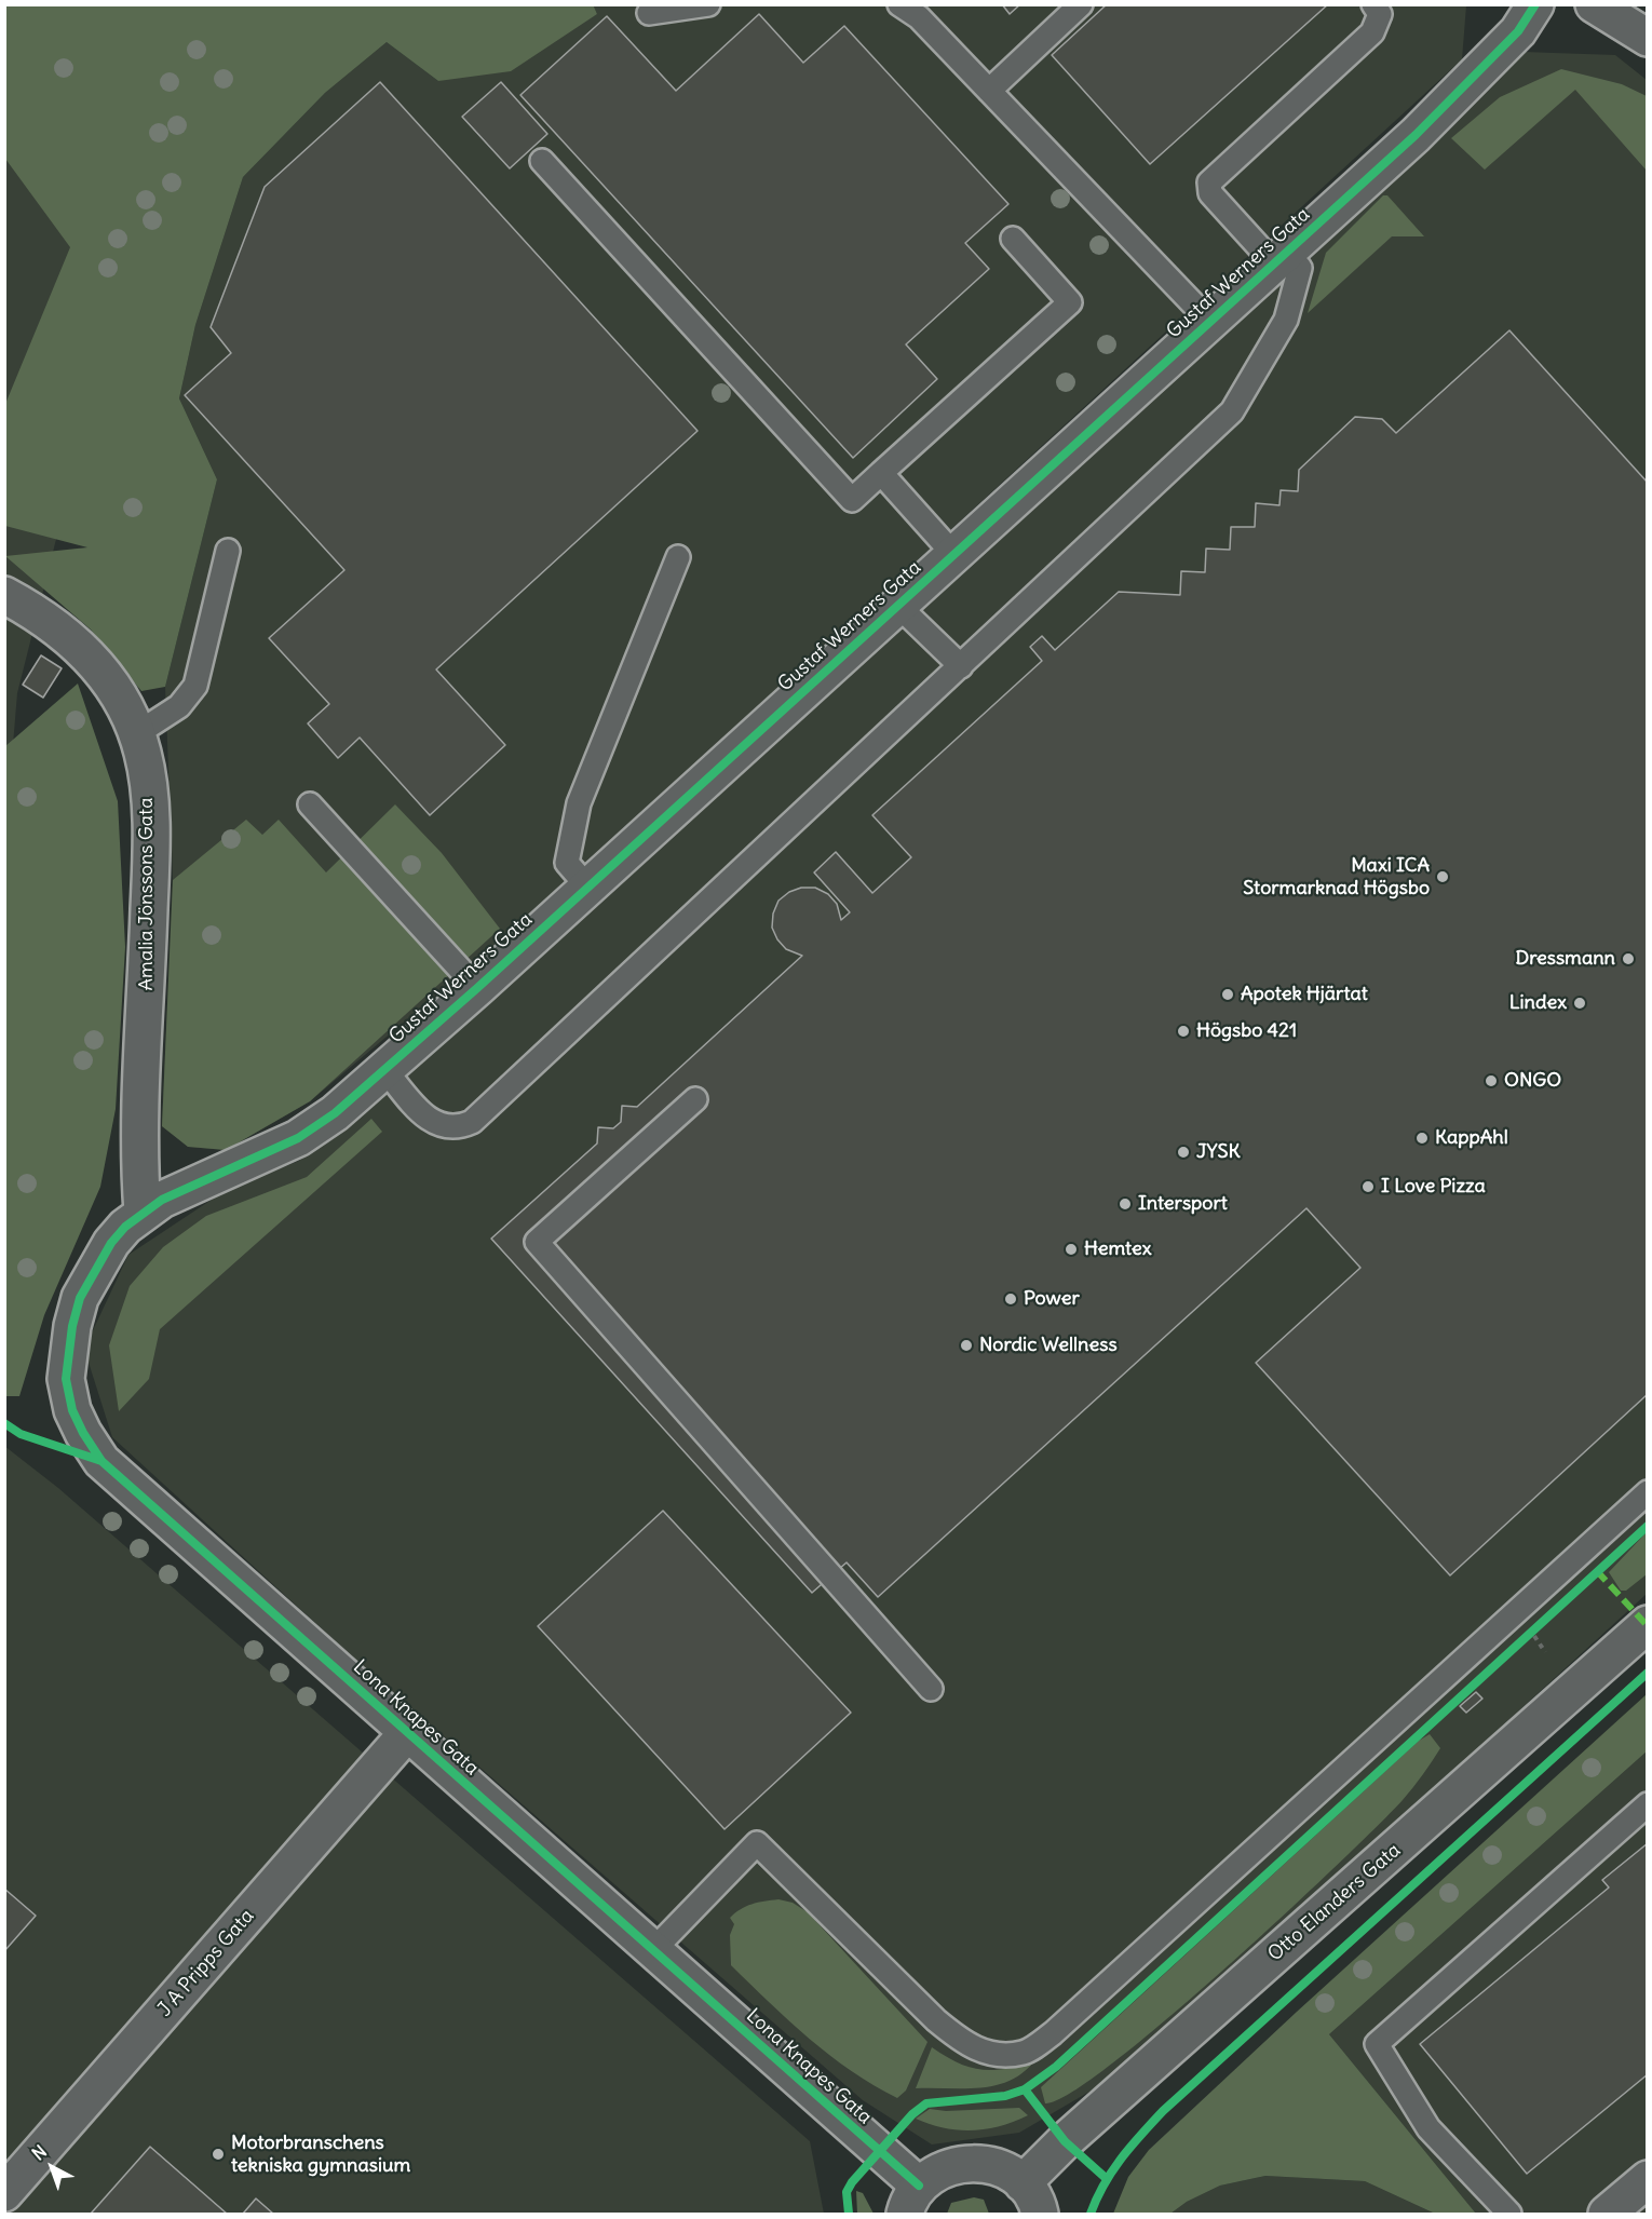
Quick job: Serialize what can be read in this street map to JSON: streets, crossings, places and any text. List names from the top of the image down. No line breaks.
{"streets":{"street":["Gustaf Werners Gata","Amalia Jönssons Gata","Lona Knapes Gata","Otto Elanders Gata","J A Pripps Gata"]},"crossings":[["Gustaf Werners Gata","Amalia Jönssons Gata"],["Gustaf Werners Gata","Lona Knapes Gata"],["Amalia Jönssons Gata","Lona Knapes Gata"],["Lona Knapes Gata","J A Pripps Gata"]],"places":["Maxi ICA Stormarknad Högsbo","Dressmann","Apotek Hjärtat","Lindex","Högsbo 421","ONGO","KappAhl","JYSK","I Love Pizza","Intersport","Hemtex","Power","Nordic Wellness","Motorbranschens tekniska gymnasium"],"north":"top left"}
